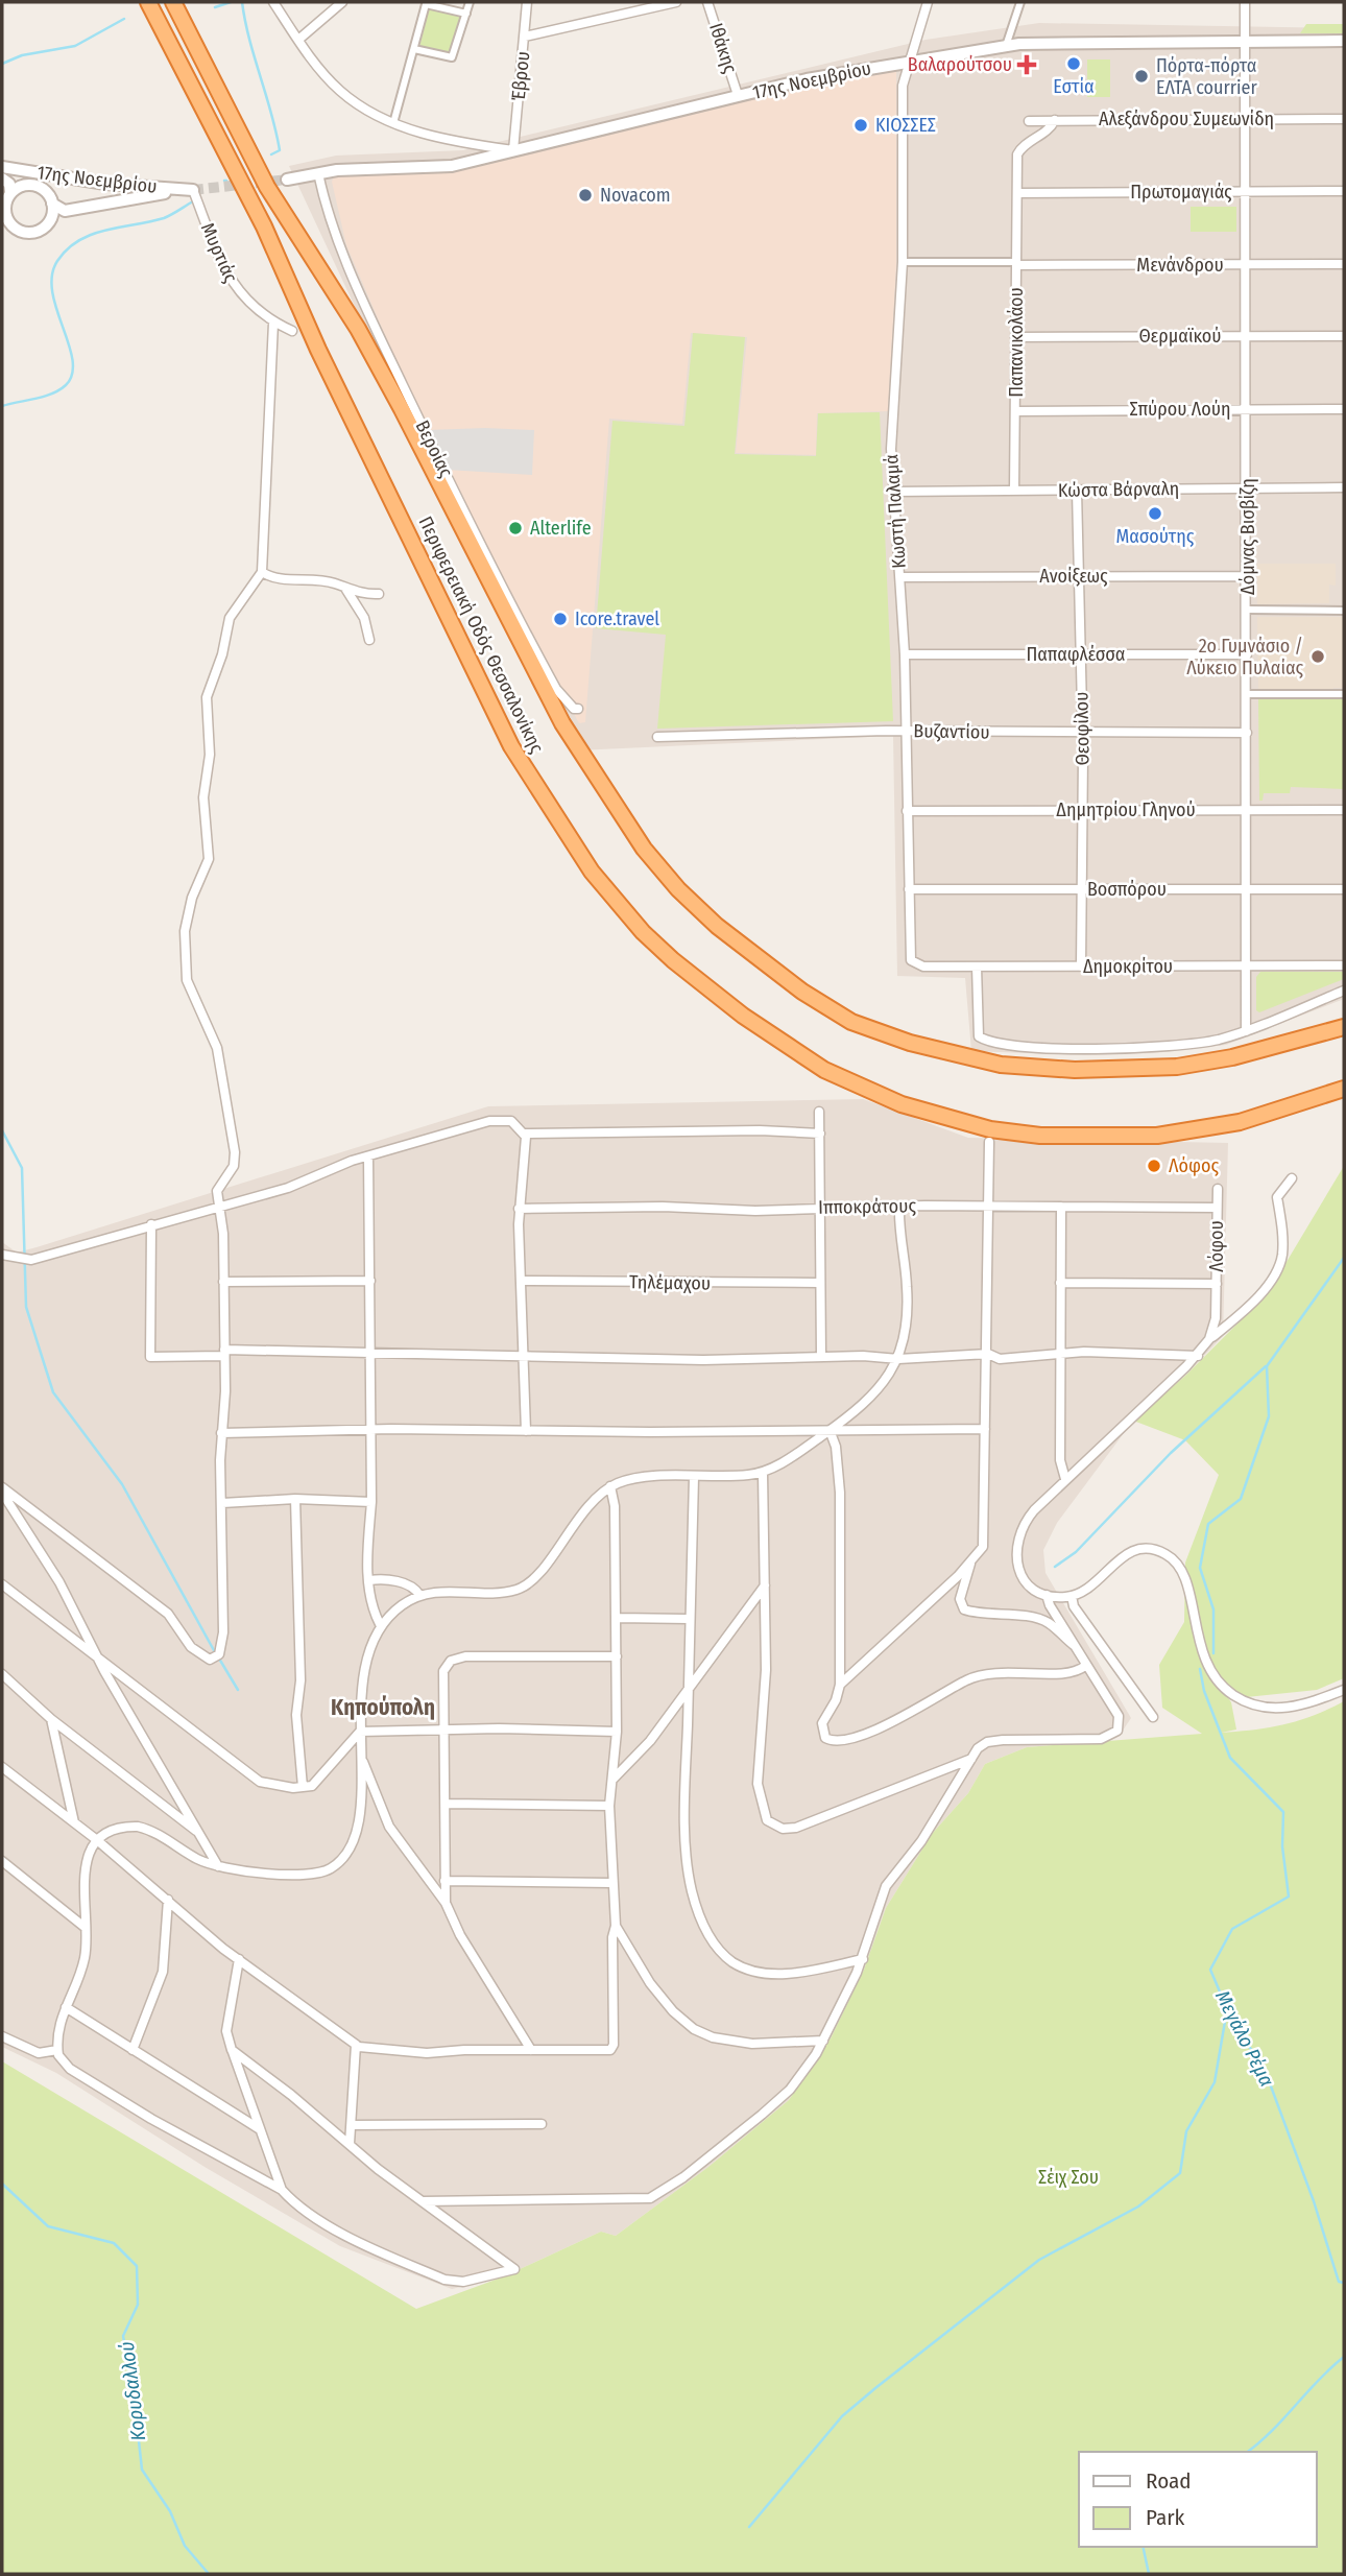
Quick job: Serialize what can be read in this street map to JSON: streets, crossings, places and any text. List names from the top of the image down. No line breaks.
{"streets":{"highway":["Περιφερειακή Οδός Θεσσαλονίκης"],"street":["Ιθάκης","Έβρου","17ης Νοεμβρίου","Αλεξάνδρου Συμεωνίδη","Πρωτομαγιάς","Μυρτιάς","Μενάνδρου","Θερμαϊκού","Παπανικολάου","Σπύρου Λούη","Βεροίας","Κώστα Βάρναλη","Κωστή Παλαμά","Δόμνας Βισβίζη","Ανοίξεως","Παπαφλέσσα","Θεοφίλου","Βυζαντίου","Δημητρίου Γληνού","Βοσπόρου","Δημοκρίτου","Ιπποκράτους","Λόφου","Τηλέμαχου"]},"crossings":[["Ιθάκης","17ης Νοεμβρίου"],["17ης Νοεμβρίου","Μυρτιάς"],["17ης Νοεμβρίου","Βεροίας"],["17ης Νοεμβρίου","Κωστή Παλαμά"],["17ης Νοεμβρίου","Δόμνας Βισβίζη"],["Αλεξάνδρου Συμεωνίδη","Παπανικολάου"],["Αλεξάνδρου Συμεωνίδη","Δόμνας Βισβίζη"],["Πρωτομαγιάς","Παπανικολάου"],["Πρωτομαγιάς","Δόμνας Βισβίζη"],["Μενάνδρου","Παπανικολάου"],["Μενάνδρου","Κωστή Παλαμά"],["Μενάνδρου","Δόμνας Βισβίζη"],["Θερμαϊκού","Παπανικολάου"],["Θερμαϊκού","Δόμνας Βισβίζη"],["Παπανικολάου","Σπύρου Λούη"],["Παπανικολάου","Κώστα Βάρναλη"],["Σπύρου Λούη","Δόμνας Βισβίζη"],["Κώστα Βάρναλη","Κωστή Παλαμά"],["Κώστα Βάρναλη","Δόμνας Βισβίζη"],["Κώστα Βάρναλη","Θεοφίλου"],["Κωστή Παλαμά","Ανοίξεως"],["Κωστή Παλαμά","Παπαφλέσσα"],["Κωστή Παλαμά","Βυζαντίου"],["Κωστή Παλαμά","Δημητρίου Γληνού"],["Κωστή Παλαμά","Βοσπόρου"],["Κωστή Παλαμά","Δημοκρίτου"],["Δόμνας Βισβίζη","Ανοίξεως"],["Δόμνας Βισβίζη","Παπαφλέσσα"],["Δόμνας Βισβίζη","Βυζαντίου"],["Δόμνας Βισβίζη","Δημητρίου Γληνού"],["Δόμνας Βισβίζη","Βοσπόρου"],["Δόμνας Βισβίζη","Δημοκρίτου"],["Ανοίξεως","Θεοφίλου"],["Παπαφλέσσα","Θεοφίλου"],["Θεοφίλου","Βυζαντίου"],["Θεοφίλου","Δημητρίου Γληνού"],["Θεοφίλου","Βοσπόρου"],["Θεοφίλου","Δημοκρίτου"],["Ιπποκράτους","Λόφου"]],"districts":["Κηπούπολη"],"water":["Μεγάλο Ρέμα","Κορυδαλλού"],"parks":["Σέιχ Σου"],"places":{"other":["Εστία","Πόρτα-πόρτα ΕΛΤΑ courrier","ΚΙΟΣΣΕΣ","Novacom","Μασούτης","Alterlife","Icore.travel","2o Γυμνάσιο / Λύκειο Πυλαίας","Λόφος"],"health":["Βαλαρούτσου"]},"legend":["Road","Park"]}
